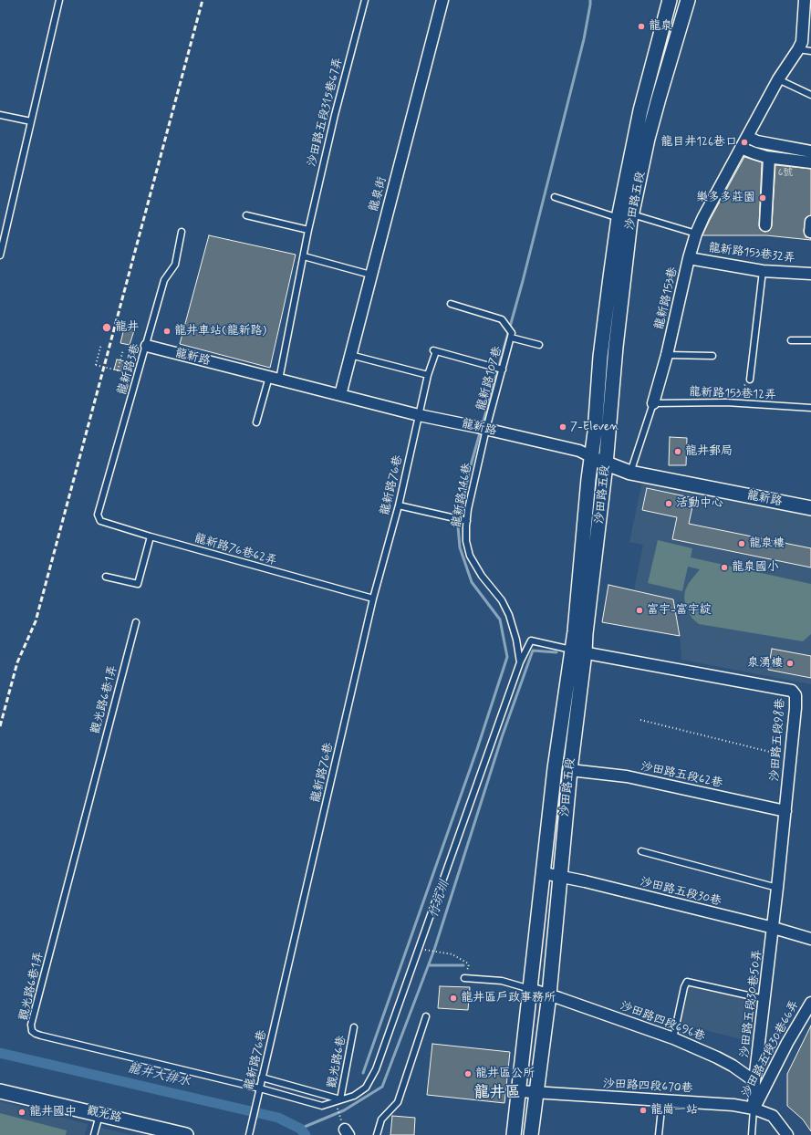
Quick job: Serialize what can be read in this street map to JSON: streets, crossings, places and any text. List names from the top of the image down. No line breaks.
{"streets":{"street":["龍泉街","沙田路五段","龍新路153巷32弄","龍新路153巷","龍新路","沙田路五段98巷","沙田路五段62巷","沙田路五段30巷","沙田路五段30巷50弄","沙田路四段696巷","沙田路五段30巷66弄","沙田路四段670巷","觀光路"],"lane":["沙田路五段315巷67弄","龍新路3巷","龍新路107巷","龍新路153巷12弄","龍新路76巷","龍新路146巷","龍新路76巷62弄","觀光路6巷1弄","觀光路6巷"]},"crossings":[["沙田路五段315巷67弄","龍新路"],["龍泉街","龍新路"],["沙田路五段","龍新路"],["沙田路五段","觀光路6巷1弄"],["沙田路五段","沙田路五段98巷"],["沙田路五段","沙田路五段62巷"],["沙田路五段","沙田路五段30巷"],["沙田路五段","沙田路四段696巷"],["沙田路五段","沙田路四段670巷"],["龍新路153巷32弄","龍新路153巷"],["龍新路153巷","龍新路"],["龍新路153巷","龍新路153巷12弄"],["龍新路","龍新路3巷"],["龍新路","龍新路107巷"],["龍新路","龍新路76巷"],["龍新路","龍新路146巷"],["龍新路3巷","龍新路76巷62弄"],["龍新路107巷","龍新路76巷"],["龍新路107巷","龍新路146巷"],["龍新路76巷","龍新路76巷62弄"],["龍新路76巷","觀光路6巷1弄"],["龍新路146巷","觀光路6巷1弄"],["觀光路6巷1弄","沙田路五段98巷"],["觀光路6巷1弄","觀光路6巷"],["沙田路五段98巷","沙田路五段62巷"],["沙田路五段98巷","沙田路五段30巷"],["沙田路五段98巷","沙田路五段30巷50弄"],["沙田路五段30巷","沙田路五段30巷50弄"],["沙田路五段30巷50弄","沙田路四段696巷"],["沙田路五段30巷66弄","沙田路四段670巷"]],"districts":["龍井區"],"water":["竹坑圳","龍井大排水"],"places":["龍泉","龍目井126巷口","樂多多莊園","龍井","龍井車站(龍新路)","7-Eleven","龍井郵局","活動中心","龍泉樓","龍泉國小","富宇-富宇綻","泉湧樓","龍井區戶政事務所","龍井區公所","龍崗一站","龍井國中"],"house_numbers":["6號"]}
